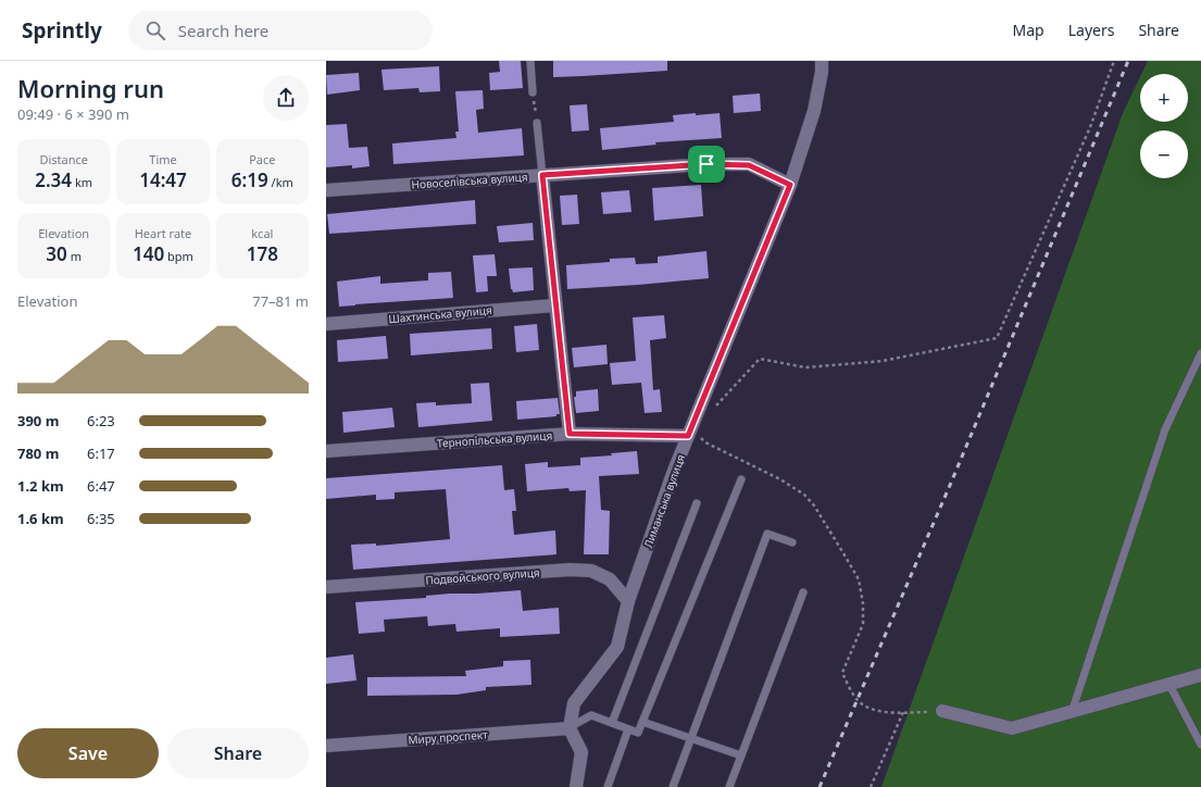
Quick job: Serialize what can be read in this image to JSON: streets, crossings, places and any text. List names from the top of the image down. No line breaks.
{"streets":{"street":["Новоселівська вулиця","Шахтинська вулиця","Тернопільська вулиця","Лиманська вулиця","Подвойського вулиця","Миру проспект"]},"crossings":[["Новоселівська вулиця","Лиманська вулиця"],["Тернопільська вулиця","Лиманська вулиця"],["Лиманська вулиця","Подвойського вулиця"],["Лиманська вулиця","Миру проспект"]],"page":{"header":"Sprintly","search":"Search here","nav":["Map","Layers","Share"],"heading":["Morning run","09:49 · 6 × 390 m"],"map_buttons":["+","−"],"stats":[["Distance","2.34 km"],["Time","14:47"],["Pace","6:19 /km"],["Elevation","30 m"],["Heart rate","140 bpm"],["kcal","178"]],"chart":["Elevation","77–81 m"],"list":[{"name":"390 m","note":"6:23"},{"name":"780 m","note":"6:17"},{"name":"1.2 km","note":"6:47"},{"name":"1.6 km","note":"6:35"}],"buttons":["Save","Share"]}}
